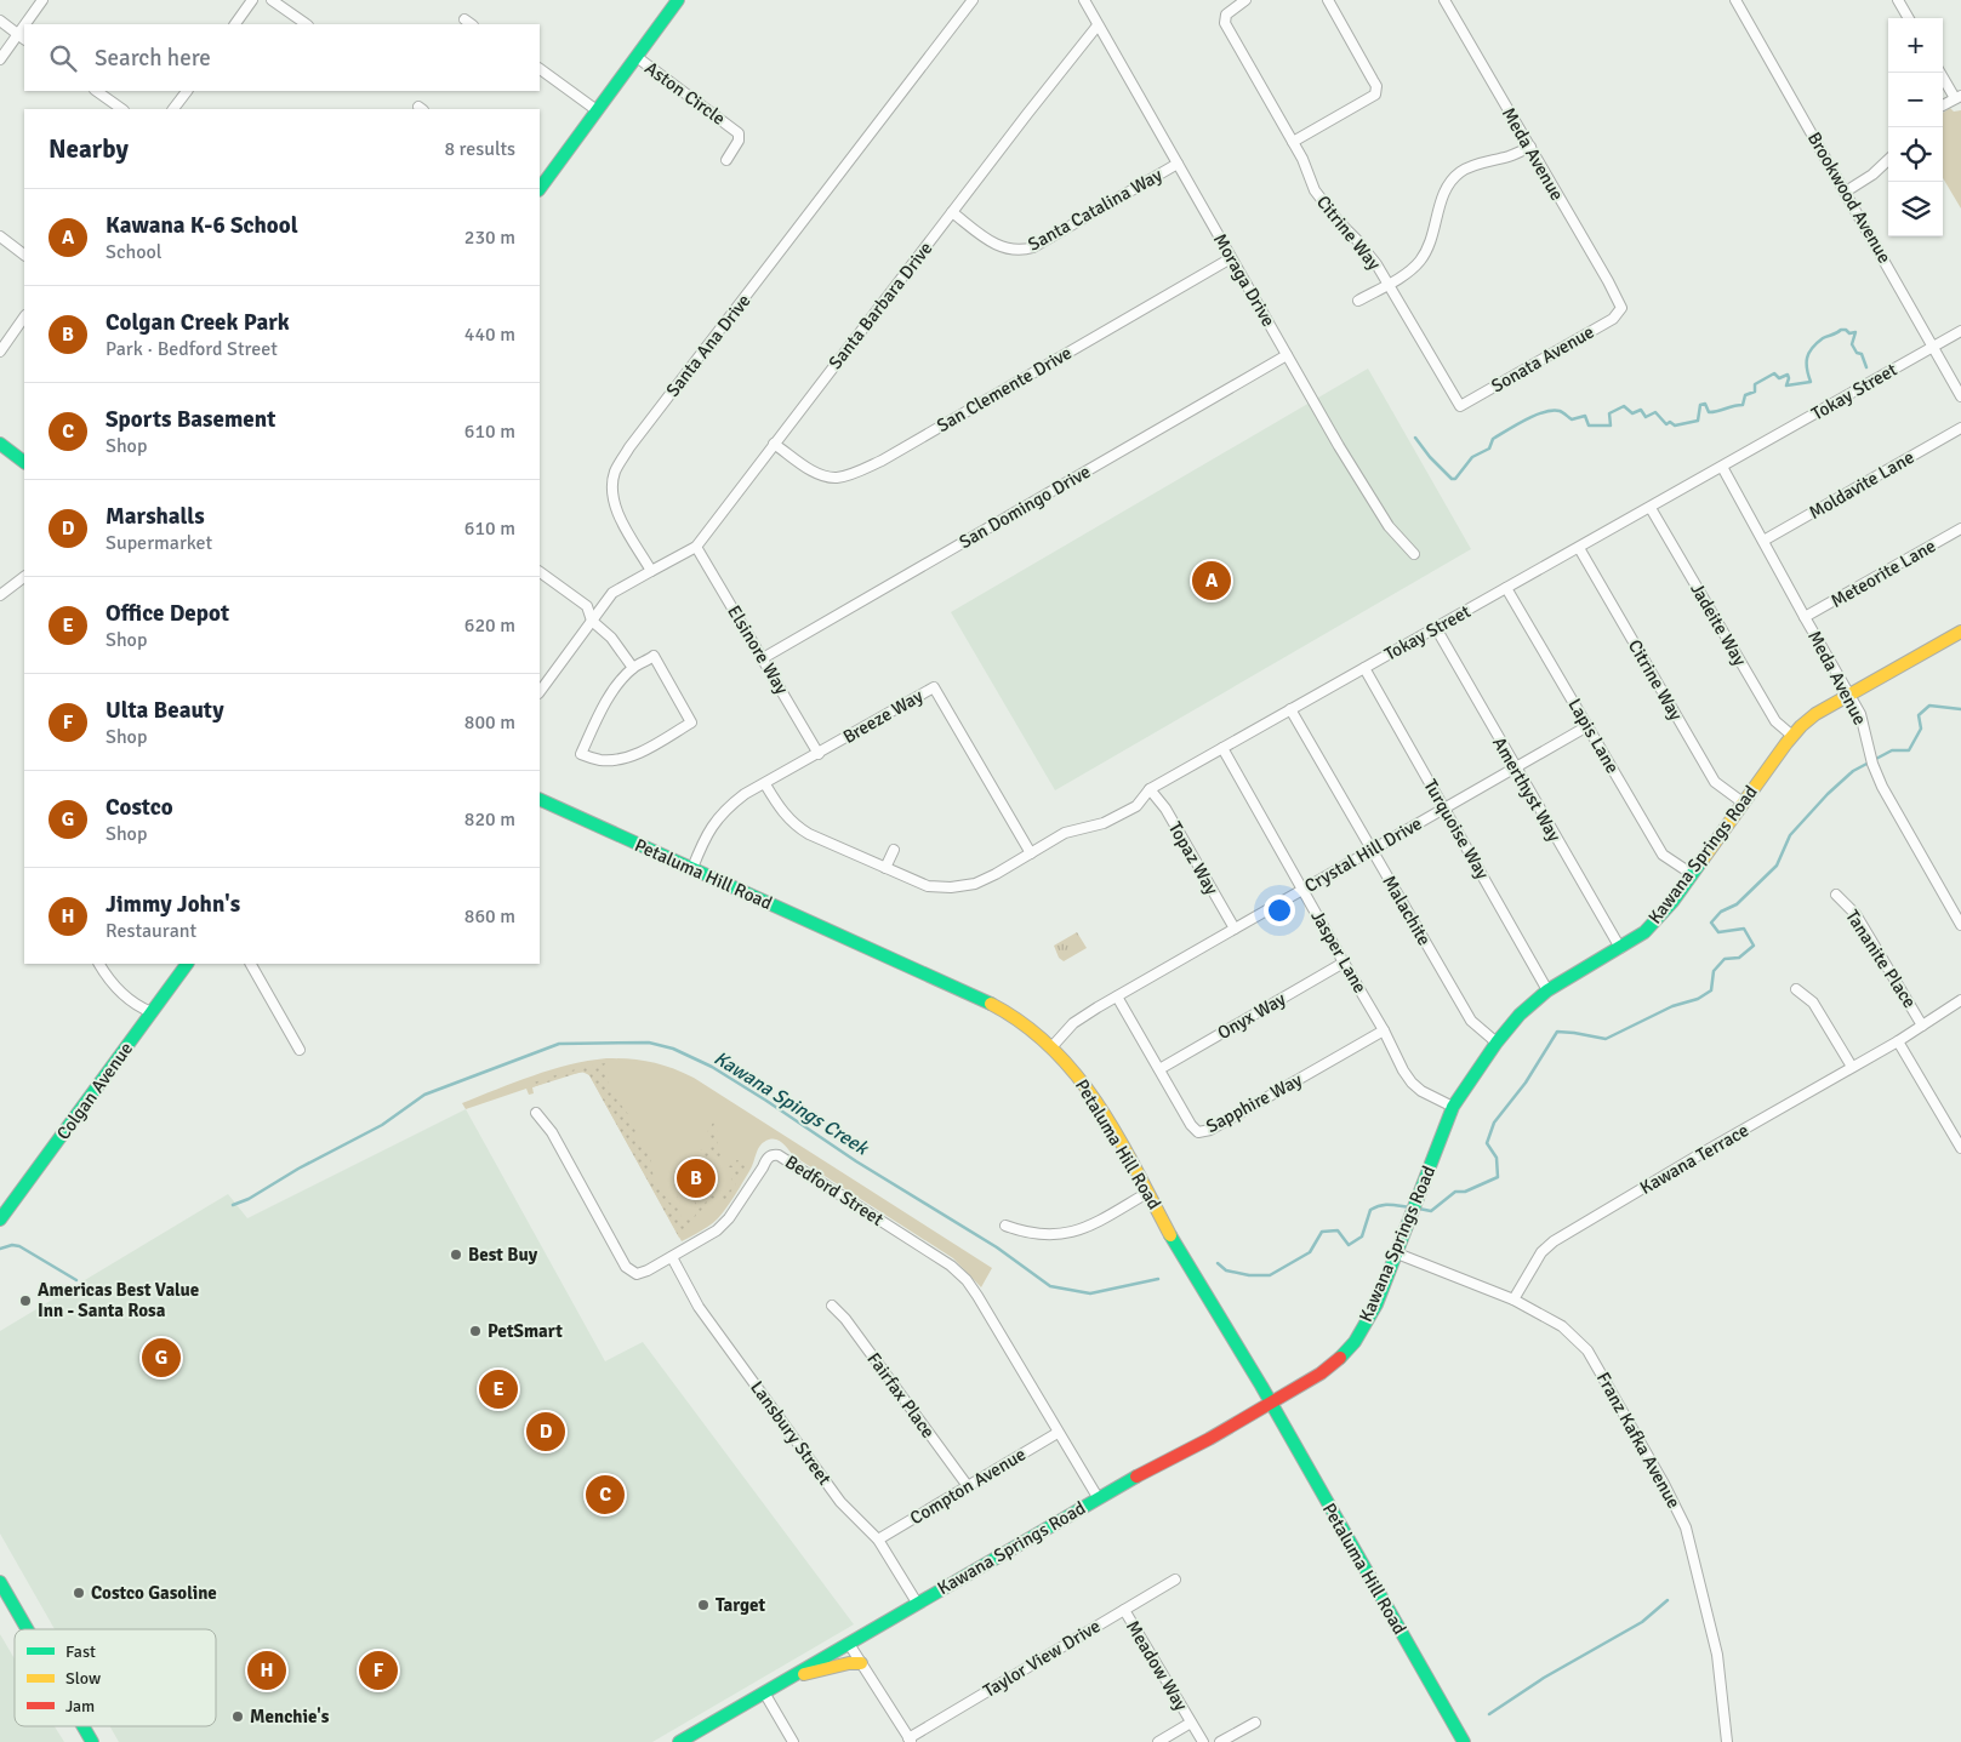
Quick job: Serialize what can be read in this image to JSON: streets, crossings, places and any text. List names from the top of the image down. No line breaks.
{"streets":{"street":["Aston Circle","Meda Avenue","Brookwood Avenue","Santa Catalina Way","Citrine Way","Moraga Drive","Santa Barbara Drive","Santa Ana Drive","Sonata Avenue","San Clemente Drive","Tokay Street","Moldavite Lane","San Domingo Drive","Meteorite Lane","Jadeite Way","Elsinore Way","Breeze Way","Lapis Lane","Amerthyst Way","Turquoise Way","Crystal Hill Drive","Kawana Springs Road","Topaz Way","Petaluma Hill Road","Malachite","Jasper Lane","Tananite Place","Onyx Way","Colgan Avenue","Sapphire Way","Kawana Terrace","Bedford Street","Fairfax Place","Lansbury Street","Franz Kafka Avenue","Compton Avenue","Taylor View Drive","Meadow Way"]},"crossings":[["Meda Avenue","Sonata Avenue"],["Meda Avenue","Tokay Street"],["Meda Avenue","Moldavite Lane"],["Meda Avenue","Meteorite Lane"],["Meda Avenue","Kawana Springs Road"],["Brookwood Avenue","Tokay Street"],["Santa Catalina Way","Moraga Drive"],["Santa Catalina Way","Santa Barbara Drive"],["Citrine Way","Sonata Avenue"],["Citrine Way","Tokay Street"],["Citrine Way","Kawana Springs Road"],["Moraga Drive","Santa Barbara Drive"],["Moraga Drive","San Clemente Drive"],["Moraga Drive","San Domingo Drive"],["Santa Barbara Drive","Santa Ana Drive"],["Santa Barbara Drive","San Clemente Drive"],["Santa Barbara Drive","Elsinore Way"],["Tokay Street","Jadeite Way"],["Tokay Street","Breeze Way"],["Tokay Street","Lapis Lane"],["Tokay Street","Amerthyst Way"],["Tokay Street","Turquoise Way"],["Tokay Street","Topaz Way"],["Tokay Street","Malachite"],["Tokay Street","Jasper Lane"],["San Domingo Drive","Elsinore Way"],["Jadeite Way","Kawana Springs Road"],["Elsinore Way","Breeze Way"],["Breeze Way","Petaluma Hill Road"],["Lapis Lane","Crystal Hill Drive"],["Lapis Lane","Kawana Springs Road"],["Amerthyst Way","Crystal Hill Drive"],["Amerthyst Way","Kawana Springs Road"],["Turquoise Way","Crystal Hill Drive"],["Turquoise Way","Kawana Springs Road"],["Crystal Hill Drive","Topaz Way"],["Crystal Hill Drive","Petaluma Hill Road"],["Crystal Hill Drive","Malachite"],["Crystal Hill Drive","Jasper Lane"],["Crystal Hill Drive","Sapphire Way"],["Kawana Springs Road","Petaluma Hill Road"],["Kawana Springs Road","Malachite"],["Kawana Springs Road","Jasper Lane"],["Kawana Springs Road","Bedford Street"],["Kawana Springs Road","Lansbury Street"],["Kawana Springs Road","Franz Kafka Avenue"],["Jasper Lane","Onyx Way"],["Jasper Lane","Sapphire Way"],["Tananite Place","Kawana Terrace"],["Onyx Way","Sapphire Way"],["Kawana Terrace","Franz Kafka Avenue"],["Bedford Street","Lansbury Street"],["Bedford Street","Compton Avenue"],["Fairfax Place","Compton Avenue"],["Lansbury Street","Compton Avenue"],["Taylor View Drive","Meadow Way"]],"water":["Kawana Spings Creek"],"places":["Best Buy","Americas Best Value Inn - Santa Rosa","PetSmart","Costco Gasoline","Target","Menchie's"],"legend":["Fast","Slow","Jam"],"page":{"map_buttons":["+","−"],"search":"Search here","heading":["Nearby","8 results"],"list":[{"mark":"A","name":"Kawana K-6 School","note":"School","value":"230 m"},{"mark":"B","name":"Colgan Creek Park","note":"Park · Bedford Street","value":"440 m"},{"mark":"C","name":"Sports Basement","note":"Shop","value":"610 m"},{"mark":"D","name":"Marshalls","note":"Supermarket","value":"610 m"},{"mark":"E","name":"Office Depot","note":"Shop","value":"620 m"},{"mark":"F","name":"Ulta Beauty","note":"Shop","value":"800 m"},{"mark":"G","name":"Costco","note":"Shop","value":"820 m"},{"mark":"H","name":"Jimmy John's","note":"Restaurant","value":"860 m"}],"pins":["A","B","G","E","D","C","F","H"]}}
